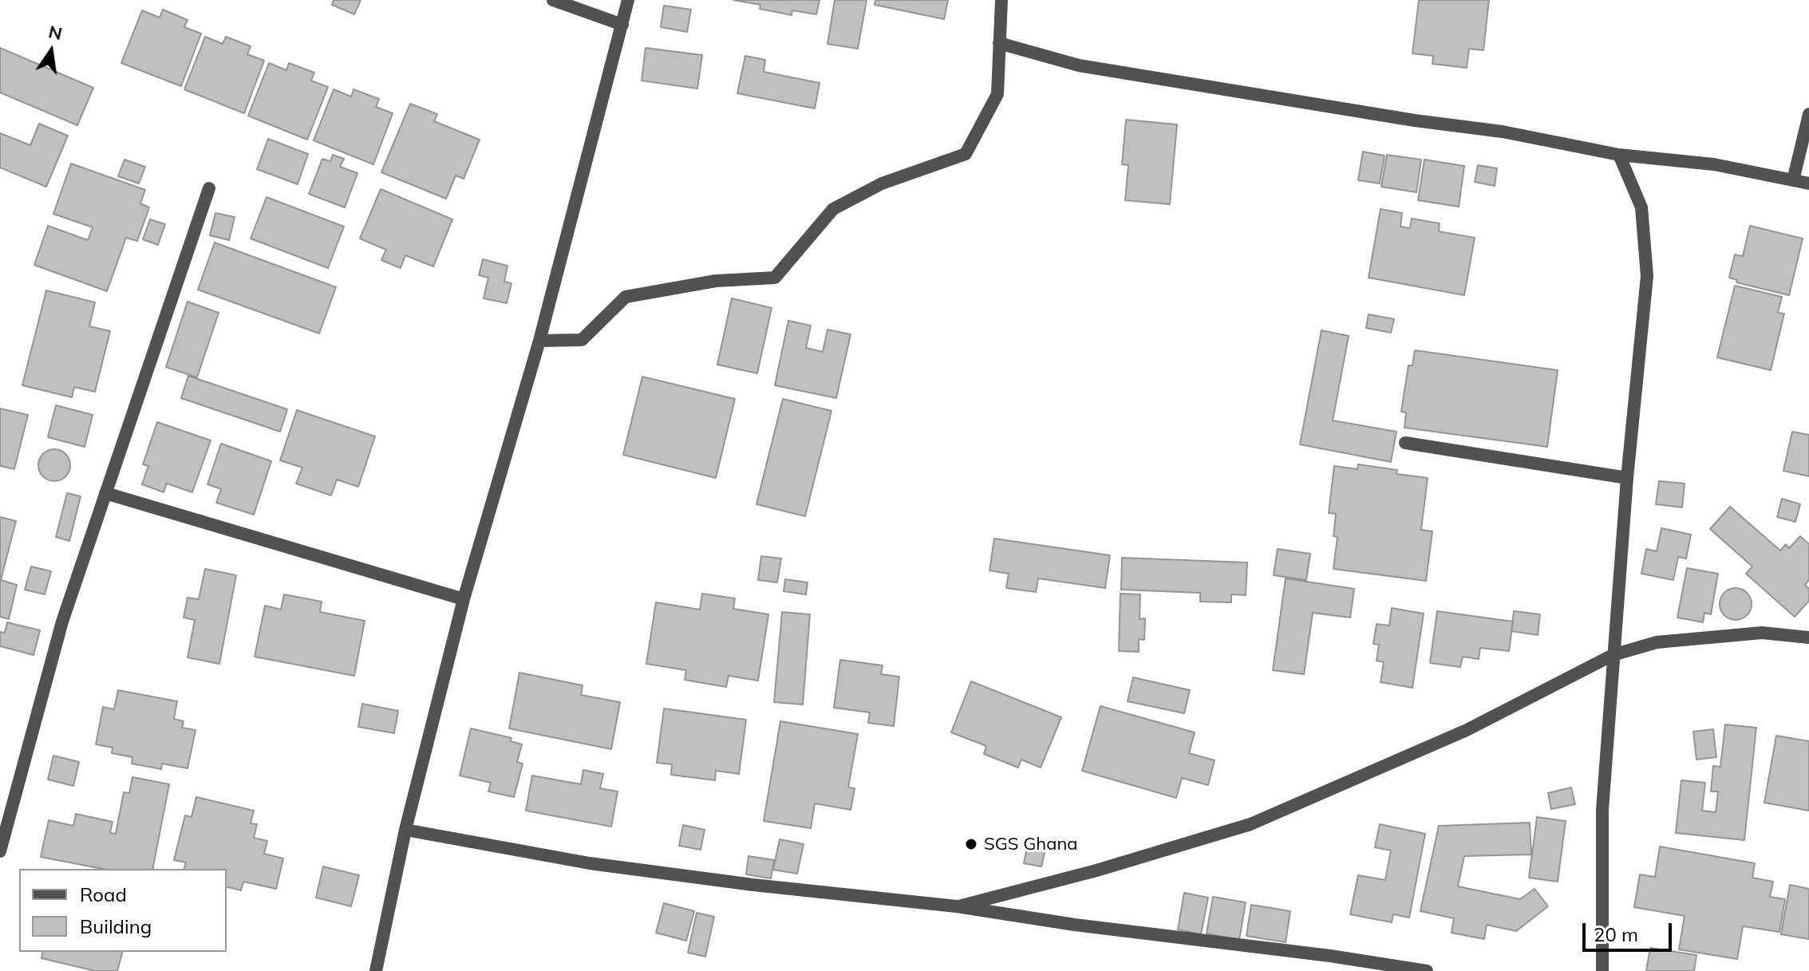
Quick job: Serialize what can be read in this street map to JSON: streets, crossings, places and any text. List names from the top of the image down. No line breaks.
{"places":["SGS Ghana"],"legend":["Road","Building"],"scale_bar":"20 m","north":"top"}
